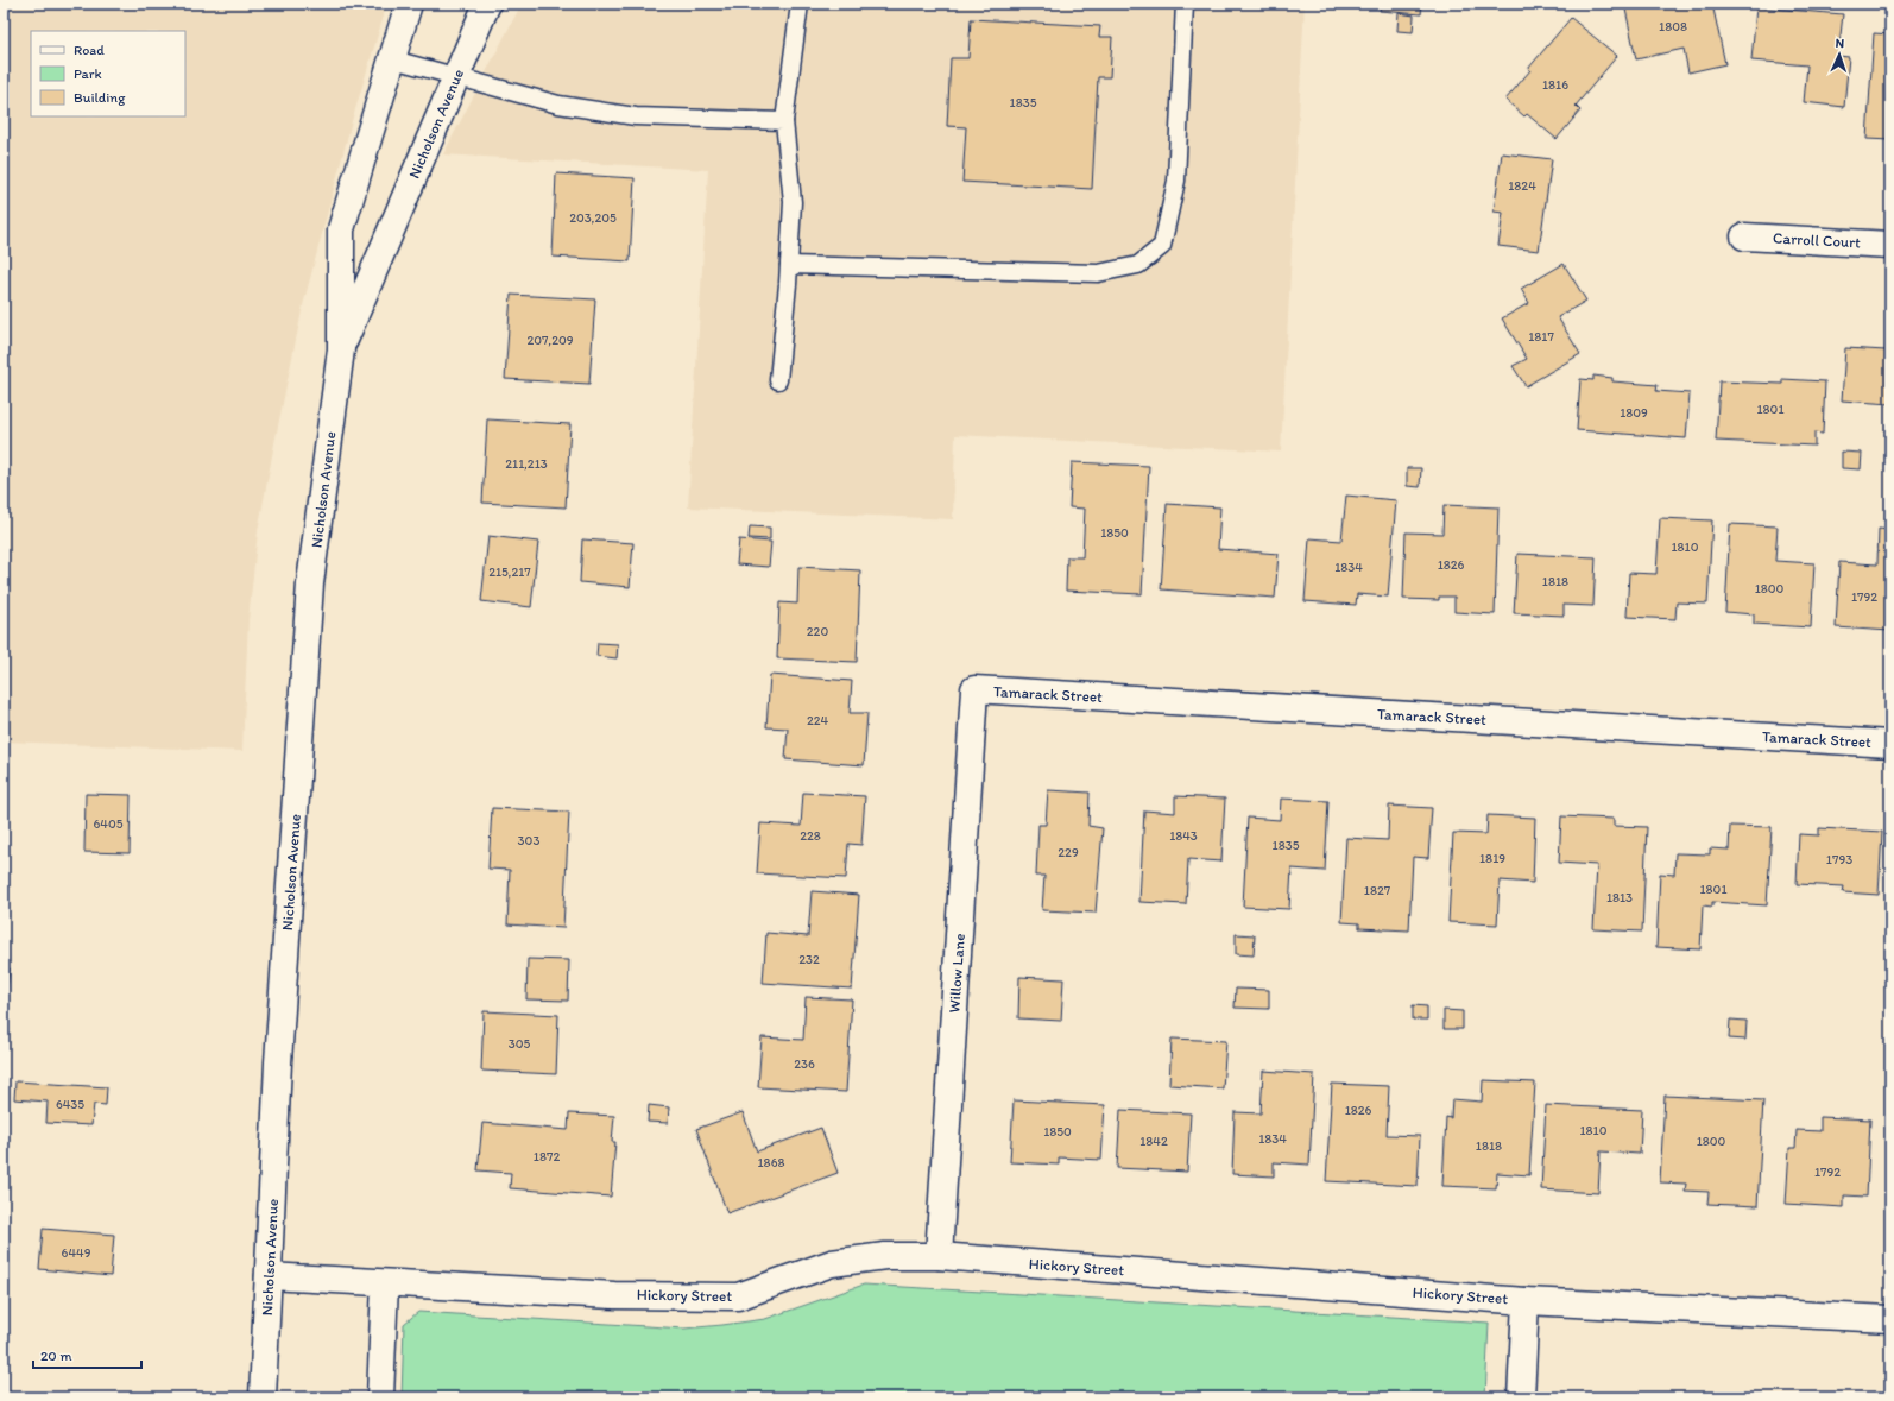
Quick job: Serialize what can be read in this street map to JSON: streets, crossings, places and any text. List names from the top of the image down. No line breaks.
{"streets":{"street":["Nicholson Avenue","Carroll Court","Tamarack Street","Willow Lane","Hickory Street"]},"crossings":[["Nicholson Avenue","Hickory Street"],["Tamarack Street","Willow Lane"],["Willow Lane","Hickory Street"]],"house_numbers":["1808","1816","1835","1824","203,205","1817","207,209","1801","1809","211,213","1850","1810","1826","1834","215,217","1818","1800","1792","220","224","6405","228","1843","303","1835","229","1819","1793","1801","1827","1813","232","305","236","6435","1826","1810","1850","1834","1842","1800","1818","1872","1868","1792","6449"],"legend":["Road","Park","Building"],"scale_bar":"20 m","north":"top"}
